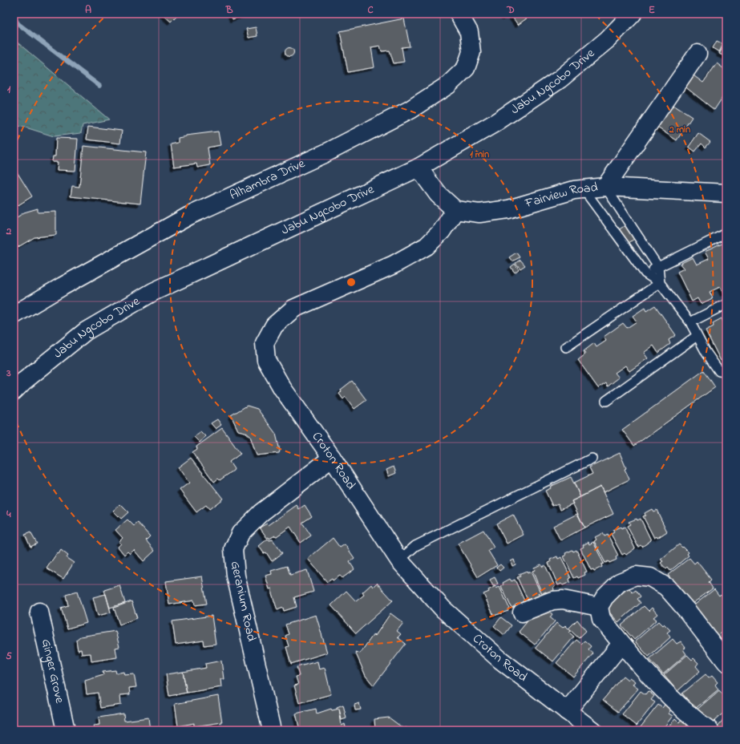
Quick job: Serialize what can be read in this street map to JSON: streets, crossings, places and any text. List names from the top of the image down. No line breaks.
{"streets":{"street":["Jabu Ngcobo Drive","Alhambra Drive","Fairview Road","Croton Road","Geranium Road","Ginger Grove"]},"crossings":[["Fairview Road","Croton Road"],["Croton Road","Geranium Road"]],"grid":{"columns":["A","B","C","D","E"],"rows":["1","2","3","4","5"]},"rings":["2 min","1 min"]}
